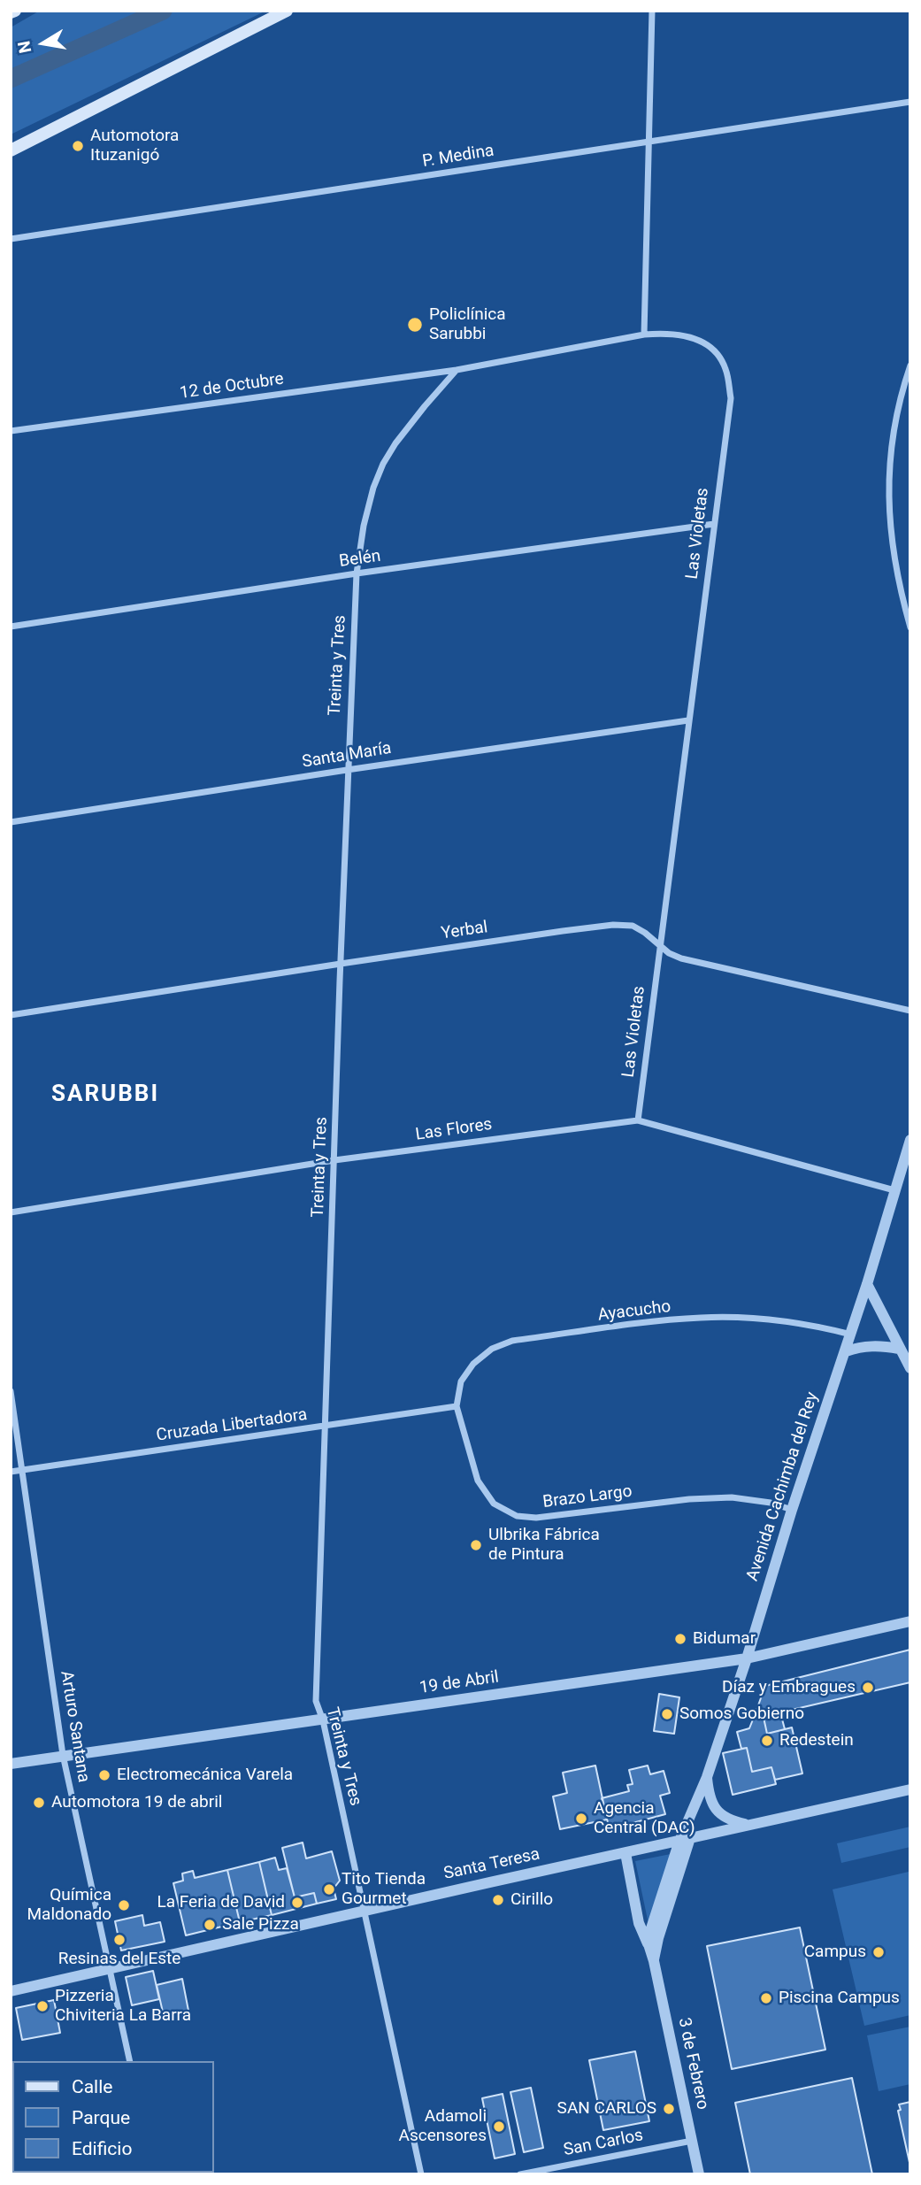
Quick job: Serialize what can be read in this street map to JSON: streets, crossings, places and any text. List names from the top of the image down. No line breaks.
{"streets":{"street":["P. Medina","12 de Octubre","Las Violetas","Belén","Treinta y Tres","Santa María","Yerbal","Las Flores","Ayacucho","Cruzada Libertadora","Avenida Cachimba del Rey","Brazo Largo","19 de Abril","Arturo Santana","Santa Teresa","3 de Febrero","San Carlos"]},"crossings":[["12 de Octubre","Treinta y Tres"],["Las Violetas","Belén"],["Las Violetas","Santa María"],["Las Violetas","Yerbal"],["Las Violetas","Las Flores"],["Belén","Treinta y Tres"],["Treinta y Tres","Santa María"],["Treinta y Tres","Yerbal"],["Treinta y Tres","Las Flores"],["Treinta y Tres","Cruzada Libertadora"],["Treinta y Tres","19 de Abril"],["Treinta y Tres","Santa Teresa"],["Las Flores","Avenida Cachimba del Rey"],["Ayacucho","Cruzada Libertadora"],["Ayacucho","Avenida Cachimba del Rey"],["Ayacucho","Brazo Largo"],["Cruzada Libertadora","Brazo Largo"],["Cruzada Libertadora","Arturo Santana"],["Avenida Cachimba del Rey","Brazo Largo"],["Avenida Cachimba del Rey","19 de Abril"],["Avenida Cachimba del Rey","Santa Teresa"],["Avenida Cachimba del Rey","3 de Febrero"],["19 de Abril","Arturo Santana"],["Arturo Santana","Santa Teresa"],["Santa Teresa","3 de Febrero"],["3 de Febrero","San Carlos"]],"districts":["SARUBBI"],"places":["Automotora Ituzanigó","Policlínica Sarubbi","Ulbrika Fábrica de Pintura","Bidumar","Díaz y Embragues","Somos Gobierno","Redestein","Electromecánica Varela","Automotora 19 de abril","Agencia Central (DAC)","Tito Tienda Gourmet","Cirillo","La Feria de David","Química Maldonado","Sale Pizza","Resinas del Este","Campus","Piscina Campus","Pizzeria Chiviteria La Barra","SAN CARLOS","Adamoli Ascensores"],"legend":["Calle","Parque","Edificio"],"north":"left"}
